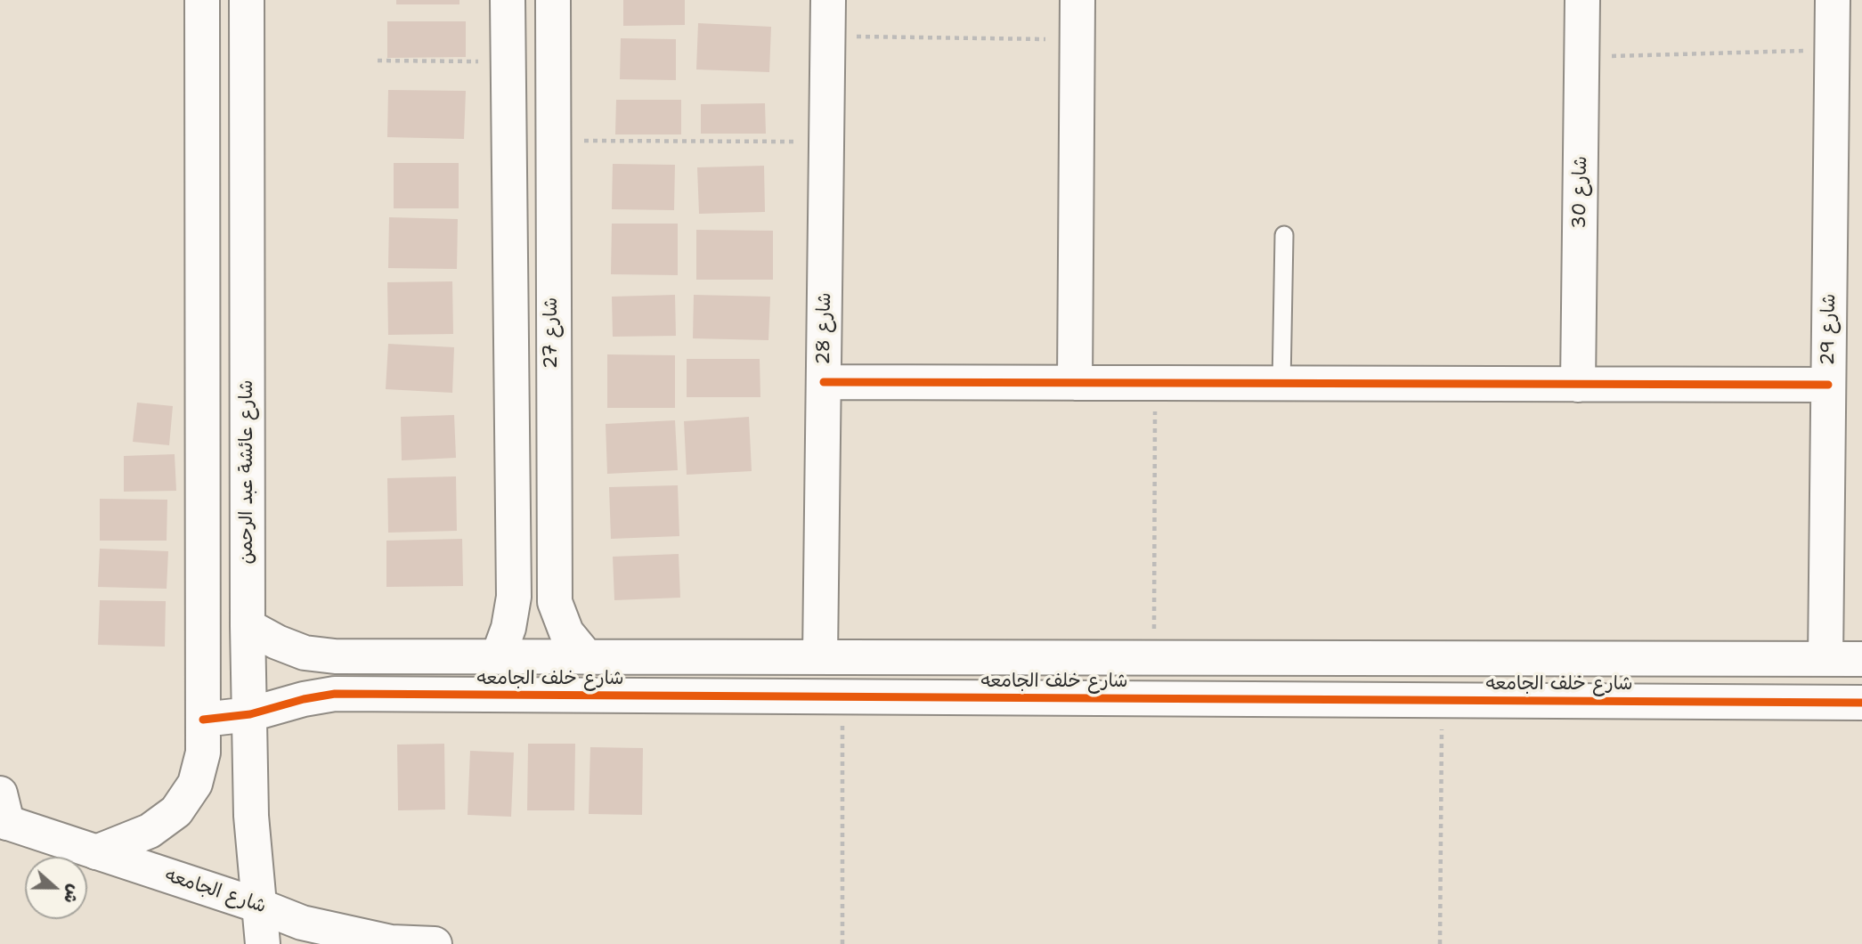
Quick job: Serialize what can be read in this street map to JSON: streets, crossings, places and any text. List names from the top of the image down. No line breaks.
{"streets":{"street":["شارع 30","شارع 28","شارع 29","شارع 27","شارع عائشة عبد الرحمن","شارع خلف الجامعه","شارع الجامعه"]},"crossings":[["شارع 28","شارع خلف الجامعه"],["شارع 29","شارع خلف الجامعه"],["شارع 27","شارع خلف الجامعه"],["شارع عائشة عبد الرحمن","شارع خلف الجامعه"],["شارع عائشة عبد الرحمن","شارع الجامعه"]],"north":"right"}
